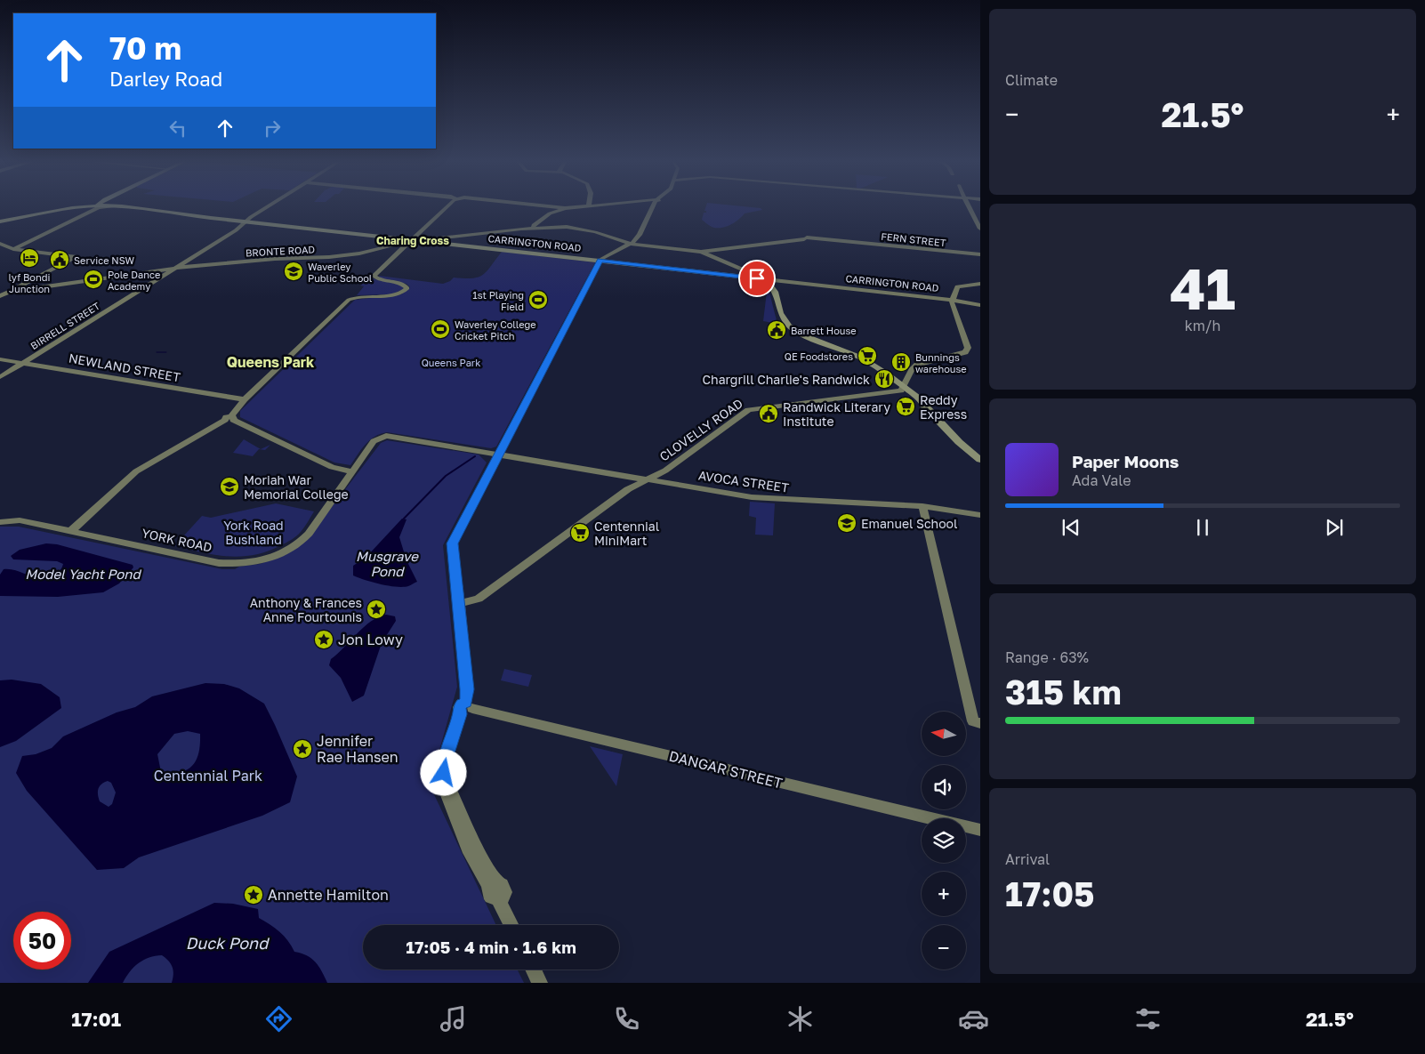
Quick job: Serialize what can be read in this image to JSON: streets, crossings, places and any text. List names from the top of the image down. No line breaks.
{"streets":{"main road":["CARRINGTON ROAD"],"street":["FERN STREET","BRONTE ROAD","BIRRELL STREET","NEWLAND STREET","CLOVELLY ROAD","AVOCA STREET","YORK ROAD","DANGAR STREET"]},"crossings":[["CARRINGTON ROAD","BRONTE ROAD"],["CARRINGTON ROAD","BIRRELL STREET"],["BRONTE ROAD","BIRRELL STREET"],["BIRRELL STREET","NEWLAND STREET"],["CLOVELLY ROAD","AVOCA STREET"],["AVOCA STREET","YORK ROAD"]],"districts":["Charing Cross","Queens Park"],"water":["Musgrave Pond","Model Yacht Pond","Duck Pond"],"parks":["Queens Park","York Road Bushland","Centennial Park"],"places":{"hotel":["lyf Bondi Junction"],"public building":["Service NSW","Barrett House","Randwick Literary Institute"],"school or university":["Waverley Public School","Moriah War Memorial College","Emanuel School"],"sports":["Pole Dance Academy","1st Playing Field","Waverley College Cricket Pitch"],"supermarket":["QE Foodstores","Reddy Express","Centennial MiniMart"],"building":["Bunnings warehouse"],"restaurant":["Chargrill Charlie's Randwick"],"place":["Anthony & Frances Anne Fourtounis","Jon Lowy","Jennifer Rae Hansen","Annette Hamilton"]},"north":"left","page":{"tile":["Climate",["41","km/h"],["Range · 63%","315 km"],["Arrival","17:05"]],"turn":["70 m","Darley Road"],"heat":["−","21.5°","+"],"song":["Paper Moons","Ada Vale"],"map_buttons":["+","−"],"limit":"50","trip":"17:05 · 4 min · 1.6 km","tabs":["17:01","21.5°"]}}
